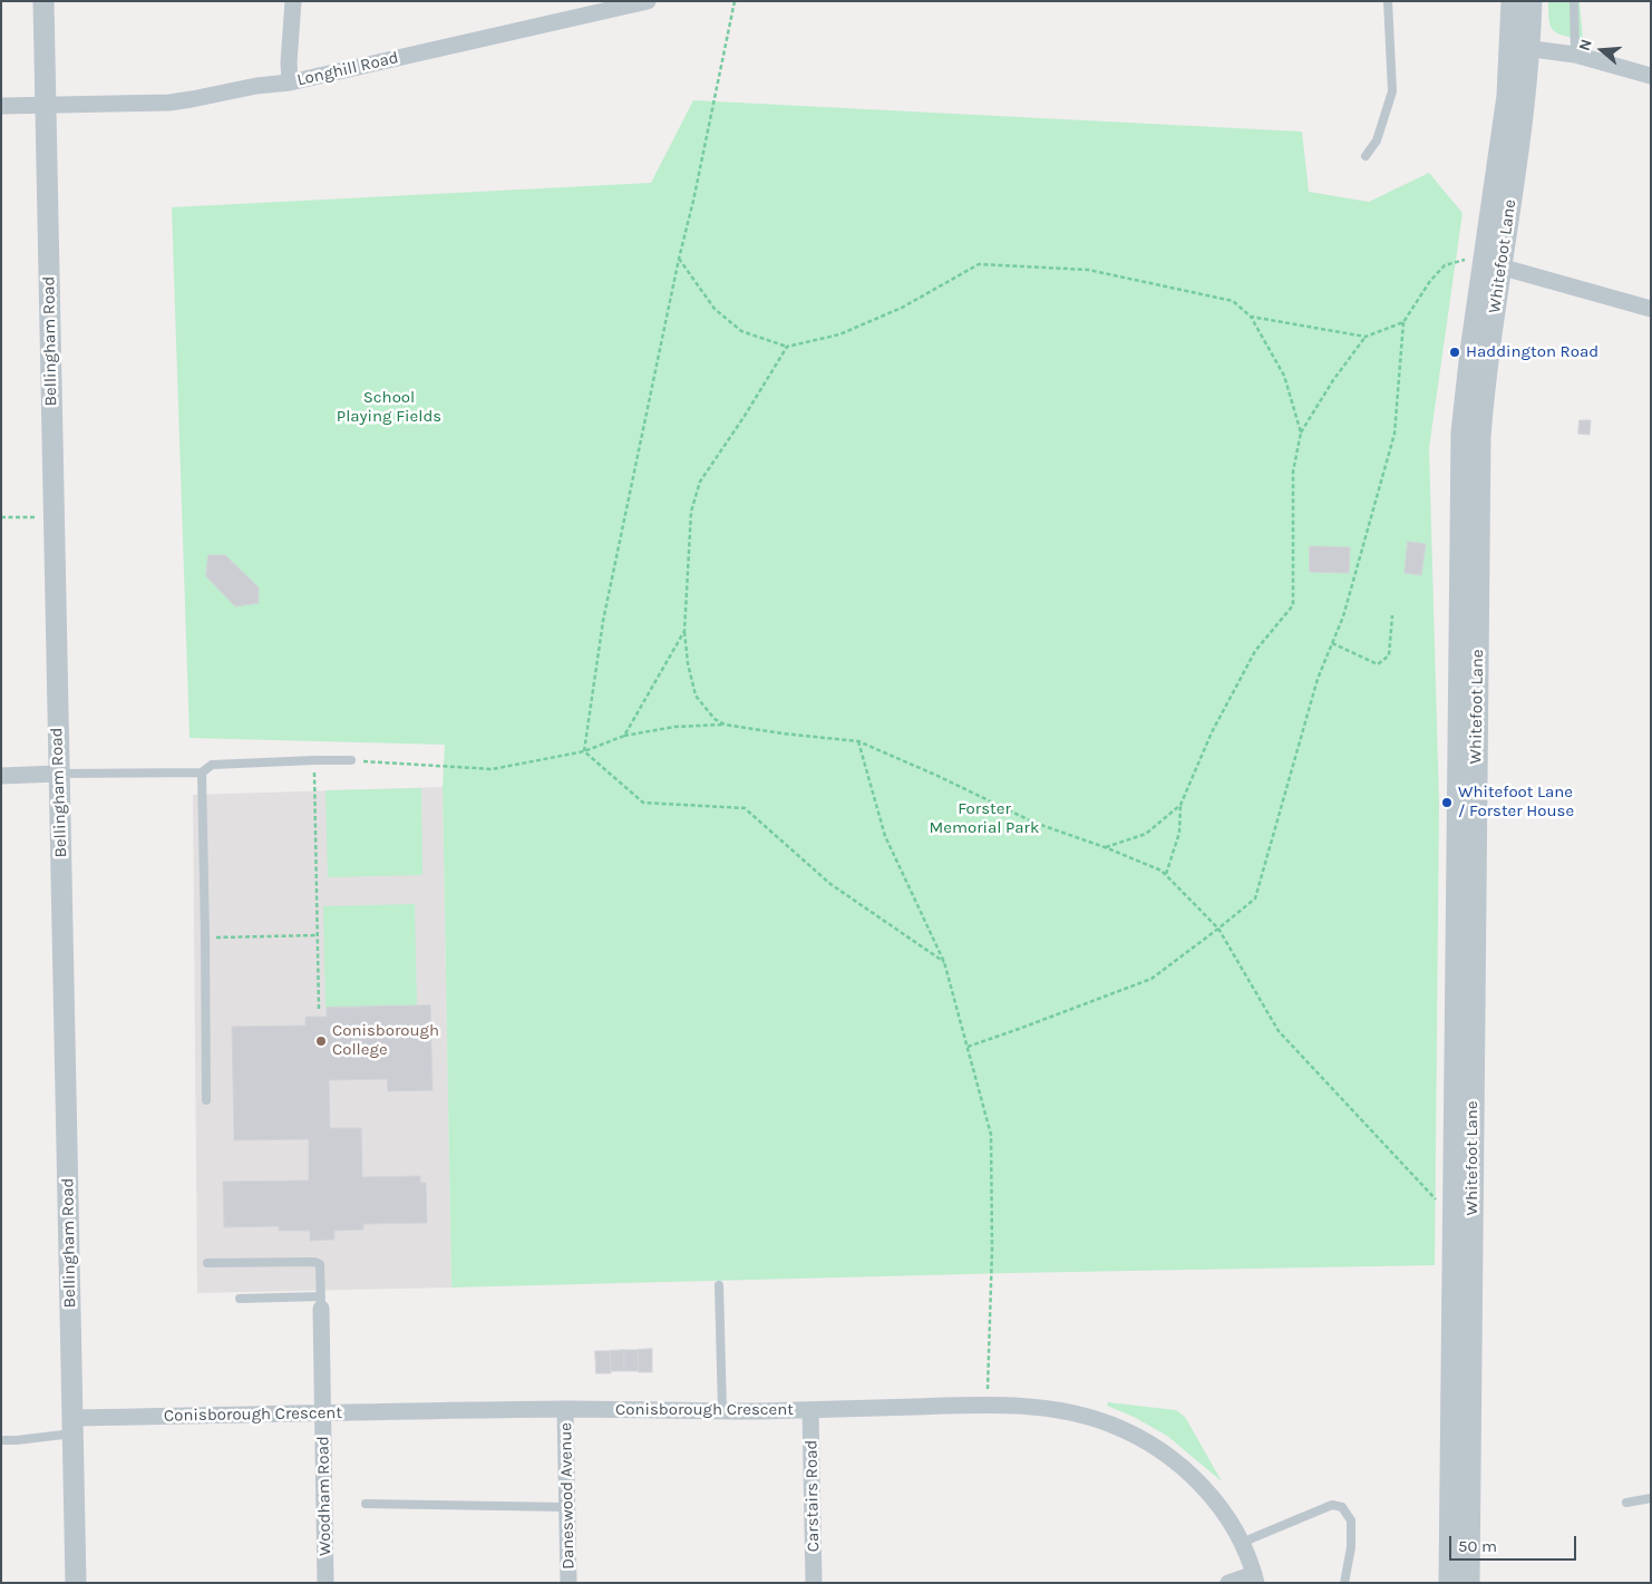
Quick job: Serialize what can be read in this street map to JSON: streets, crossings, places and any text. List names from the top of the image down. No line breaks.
{"streets":{"street":["Longhill Road","Whitefoot Lane","Bellingham Road","Conisborough Crescent","Woodham Road","Daneswood Avenue","Carstairs Road"]},"crossings":[["Longhill Road","Bellingham Road"],["Bellingham Road","Conisborough Crescent"],["Conisborough Crescent","Woodham Road"],["Conisborough Crescent","Daneswood Avenue"],["Conisborough Crescent","Carstairs Road"]],"parks":["School Playing Fields","Forster Memorial Park"],"places":["Haddington Road","Whitefoot Lane / Forster House","Conisborough College"],"scale_bar":"50 m","north":"left"}
